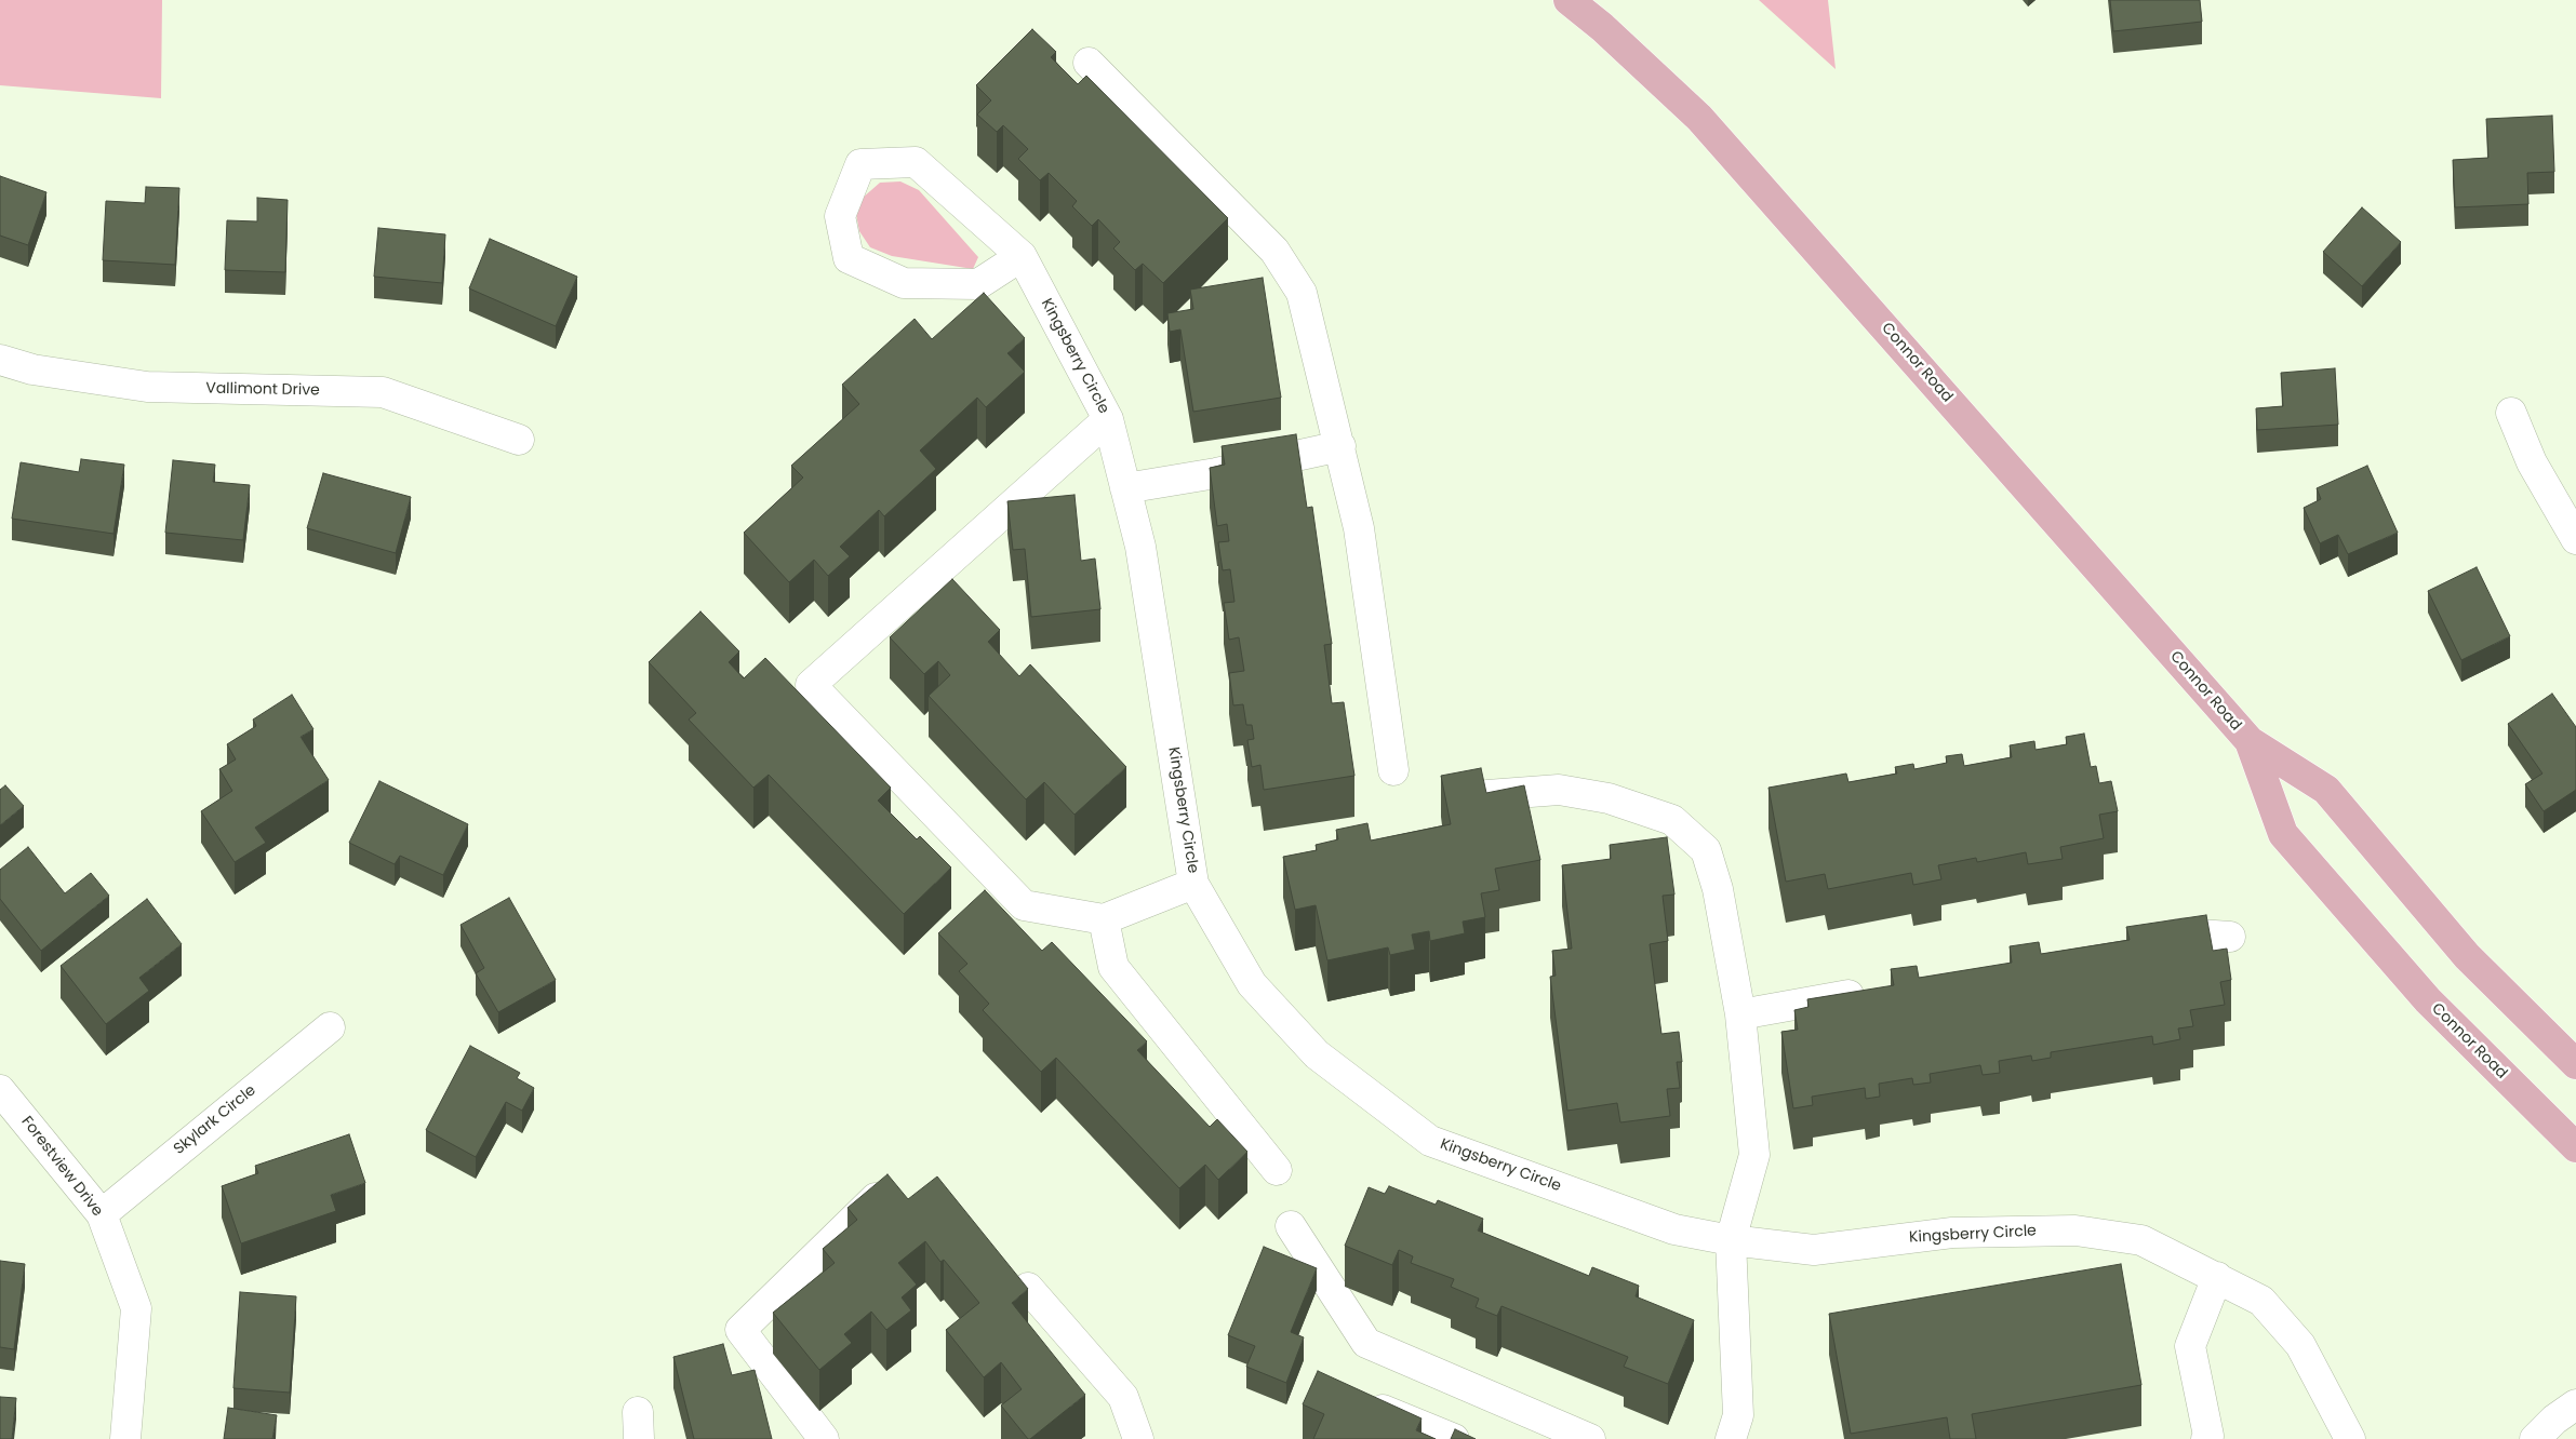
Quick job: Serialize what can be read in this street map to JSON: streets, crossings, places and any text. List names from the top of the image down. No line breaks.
{"streets":{"main road":["Connor Road"],"street":["Kingsberry Circle","Vallimont Drive","Skylark Circle","Forestview Drive"]},"crossings":[["Skylark Circle","Forestview Drive"]]}
